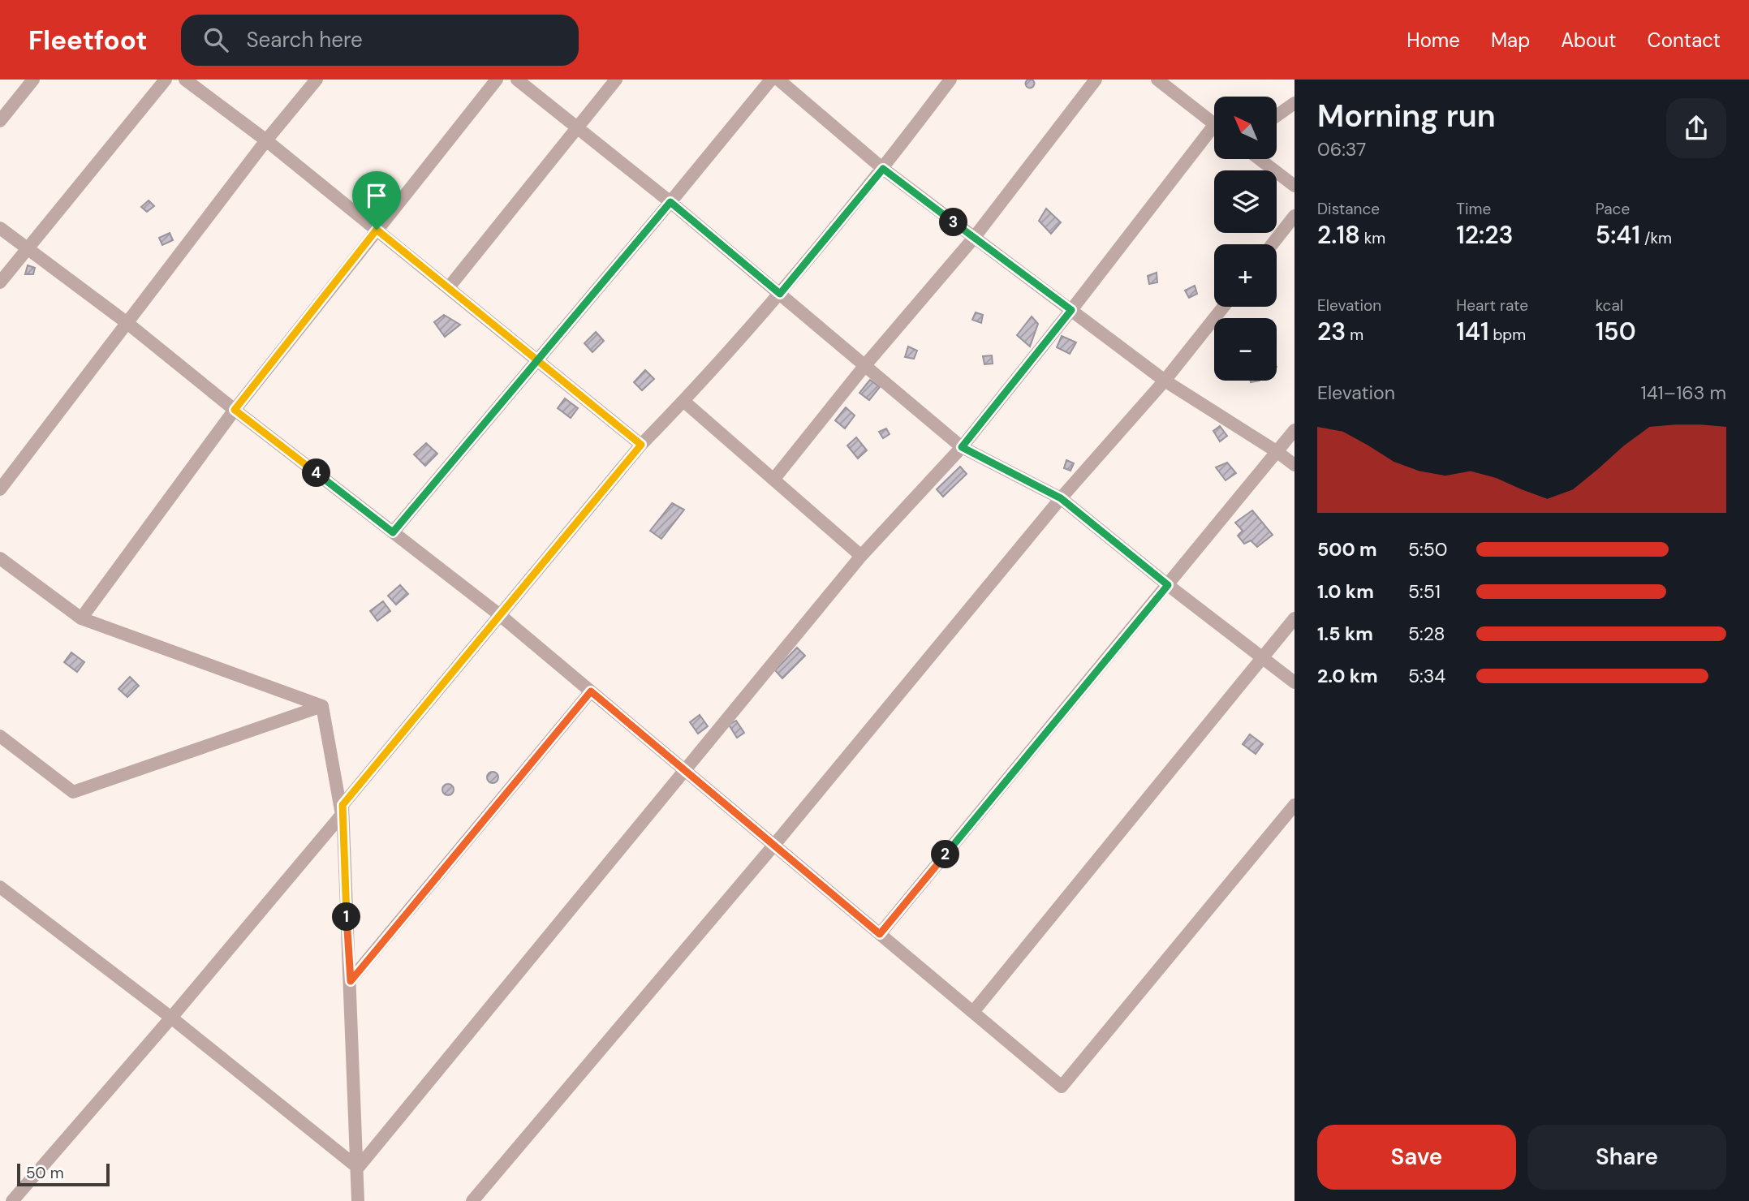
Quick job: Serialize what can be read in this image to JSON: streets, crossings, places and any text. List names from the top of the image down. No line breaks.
{"scale_bar":"50 m","north":"top left","page":{"header":"Fleetfoot","search":"Search here","nav":["Home","Map","About","Contact"],"heading":["Morning run","06:37"],"map_buttons":["+","−"],"stats":[["Distance","2.18 km"],["Time","12:23"],["Pace","5:41 /km"],["Elevation","23 m"],["Heart rate","141 bpm"],["kcal","150"]],"pins":["3","4","2","1"],"chart":["Elevation","141–163 m"],"list":[{"name":"500 m","note":"5:50"},{"name":"1.0 km","note":"5:51"},{"name":"1.5 km","note":"5:28"},{"name":"2.0 km","note":"5:34"}],"buttons":["Save","Share"],"scale":"50 m"}}
